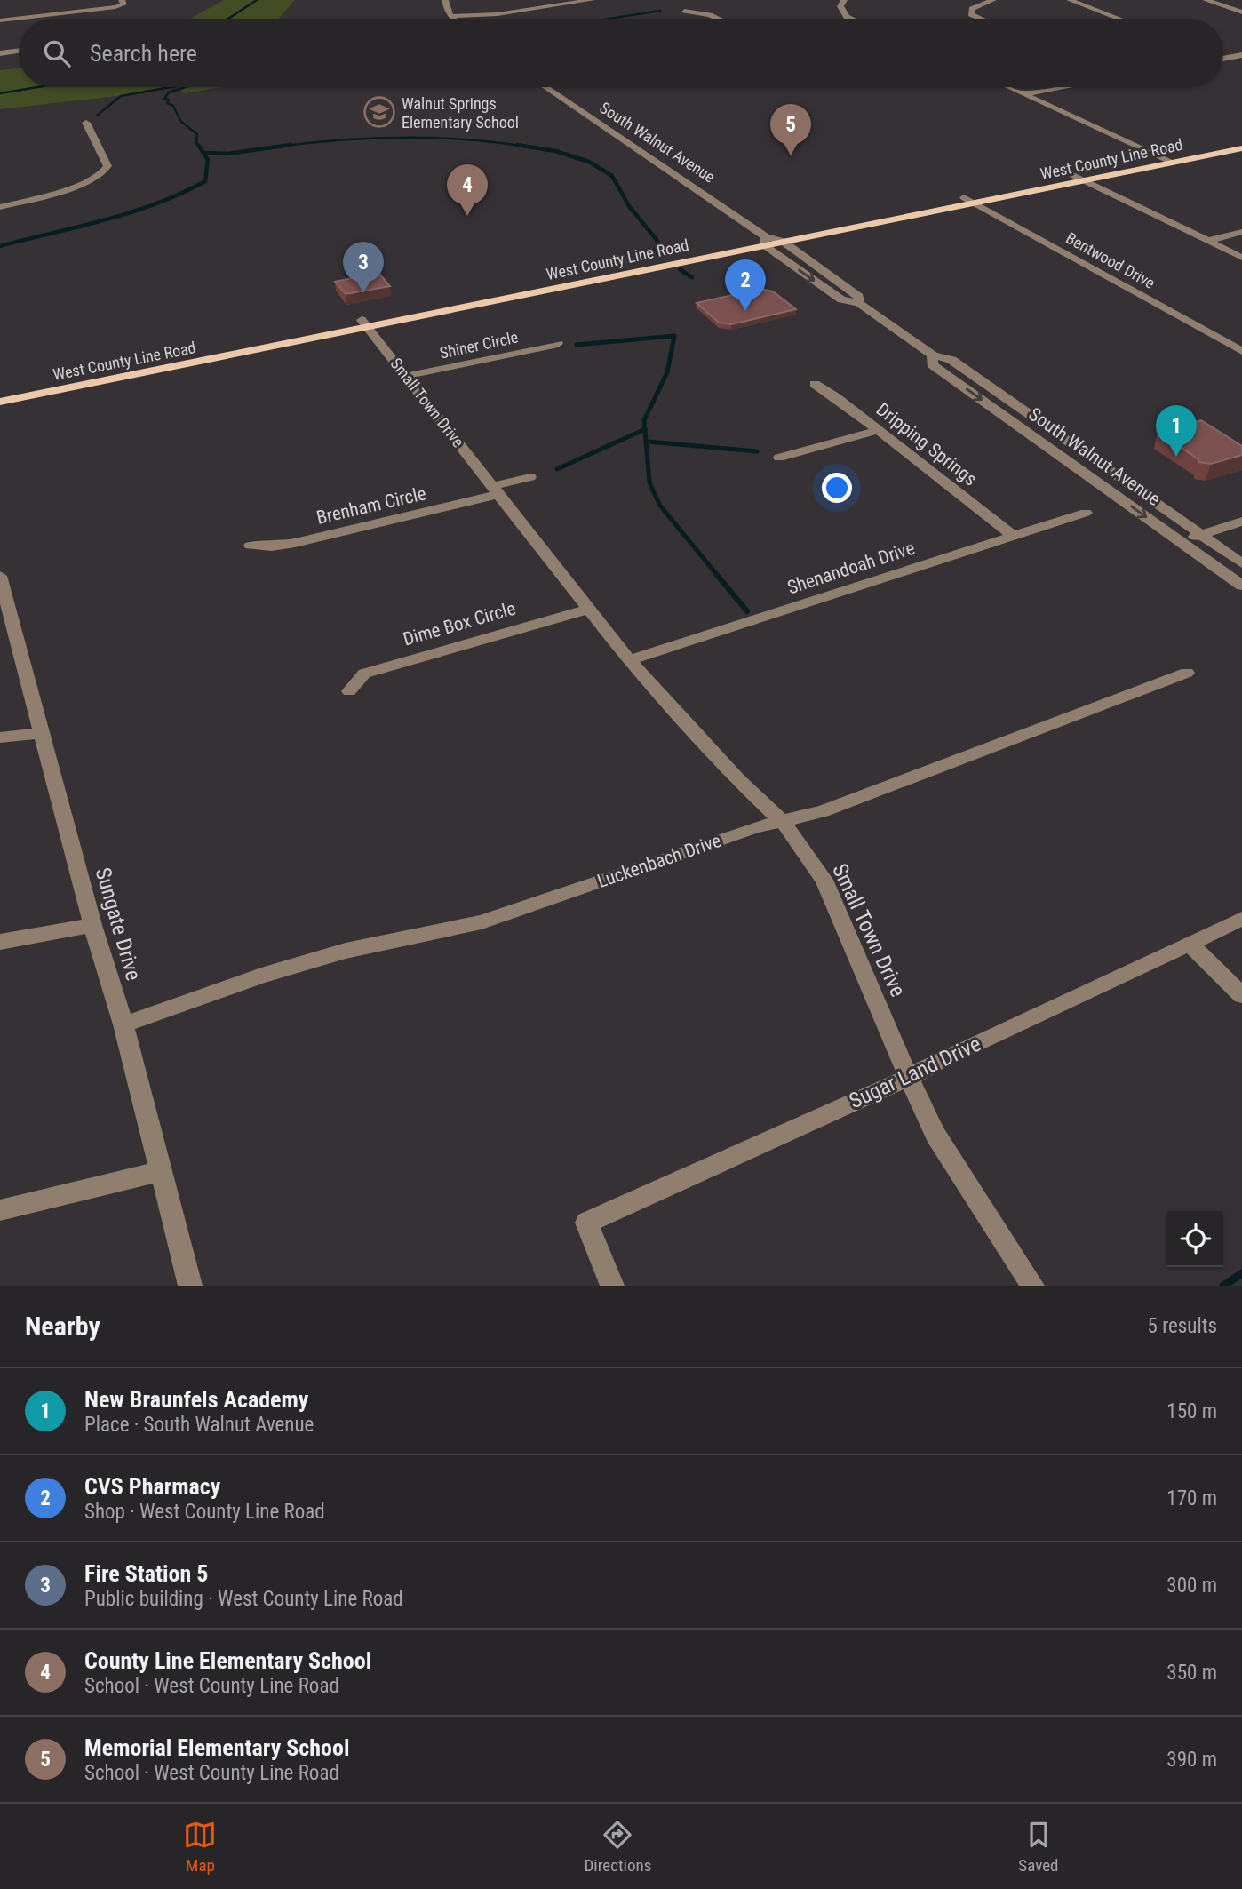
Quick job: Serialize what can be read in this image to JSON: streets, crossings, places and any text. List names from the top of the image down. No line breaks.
{"streets":{"main road":["West County Line Road"],"street":["South Walnut Avenue","Bentwood Drive","Shiner Circle","Small Town Drive","Dripping Springs","Brenham Circle","Shenandoah Drive","Dime Box Circle","Luckenbach Drive","Sungate Drive","Sugar Land Drive"]},"crossings":[["South Walnut Avenue","West County Line Road"],["West County Line Road","Bentwood Drive"],["West County Line Road","Small Town Drive"],["Shiner Circle","Small Town Drive"],["Small Town Drive","Brenham Circle"],["Small Town Drive","Shenandoah Drive"],["Small Town Drive","Dime Box Circle"],["Small Town Drive","Luckenbach Drive"],["Small Town Drive","Sugar Land Drive"],["Dripping Springs","Shenandoah Drive"],["Luckenbach Drive","Sungate Drive"]],"places":{"school or university":["Walnut Springs Elementary School"]},"page":{"search":"Search here","pins":["5","4","3","2","1"],"heading":["Nearby","5 results"],"list":[{"mark":"1","name":"New Braunfels Academy","note":"Place · South Walnut Avenue","value":"150 m"},{"mark":"2","name":"CVS Pharmacy","note":"Shop · West County Line Road","value":"170 m"},{"mark":"3","name":"Fire Station 5","note":"Public building · West County Line Road","value":"300 m"},{"mark":"4","name":"County Line Elementary School","note":"School · West County Line Road","value":"350 m"},{"mark":"5","name":"Memorial Elementary School","note":"School · West County Line Road","value":"390 m"}],"nav":["Map","Directions","Saved"]}}
